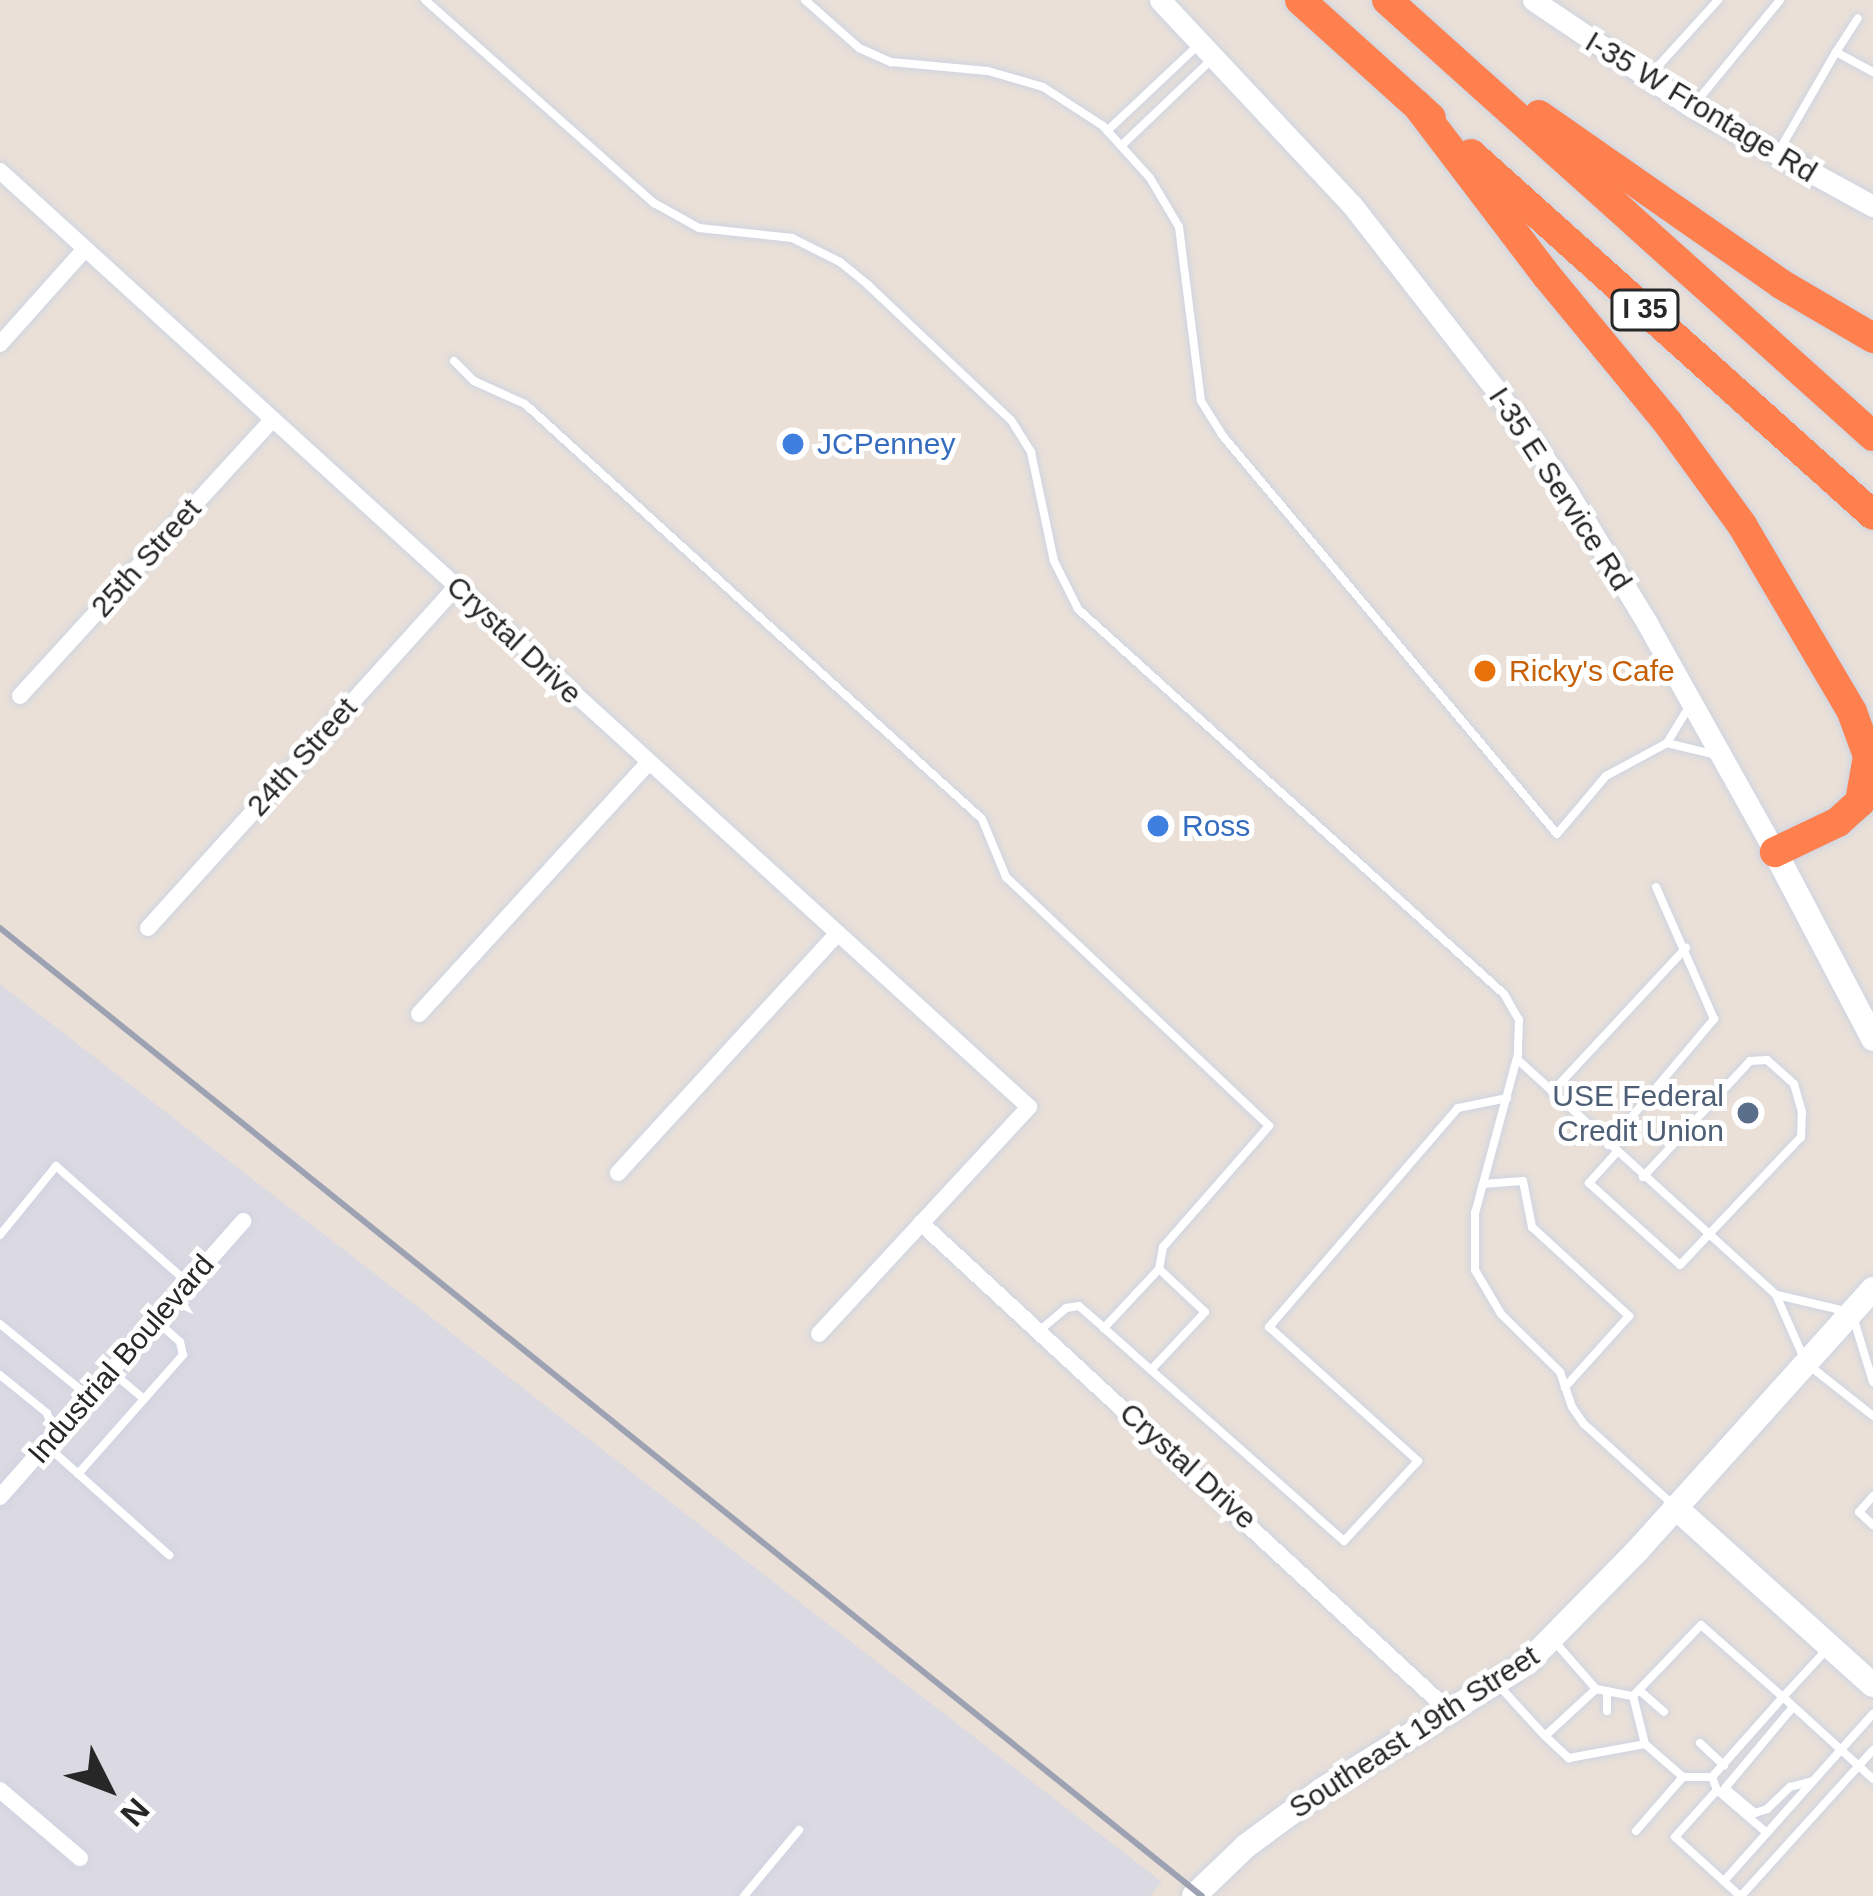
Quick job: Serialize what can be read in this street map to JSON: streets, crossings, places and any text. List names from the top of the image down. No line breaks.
{"streets":{"highway":["I 35"],"main road":["I-35 E Service Rd","Southeast 19th Street"],"street":["I-35 W Frontage Rd","25th Street","Crystal Drive","24th Street","Industrial Boulevard"]},"crossings":[["25th Street","Crystal Drive"],["Crystal Drive","24th Street"],["Crystal Drive","Southeast 19th Street"]],"places":["JCPenney","Ricky's Cafe","Ross","USE Federal Credit Union"],"north":"bottom right"}
